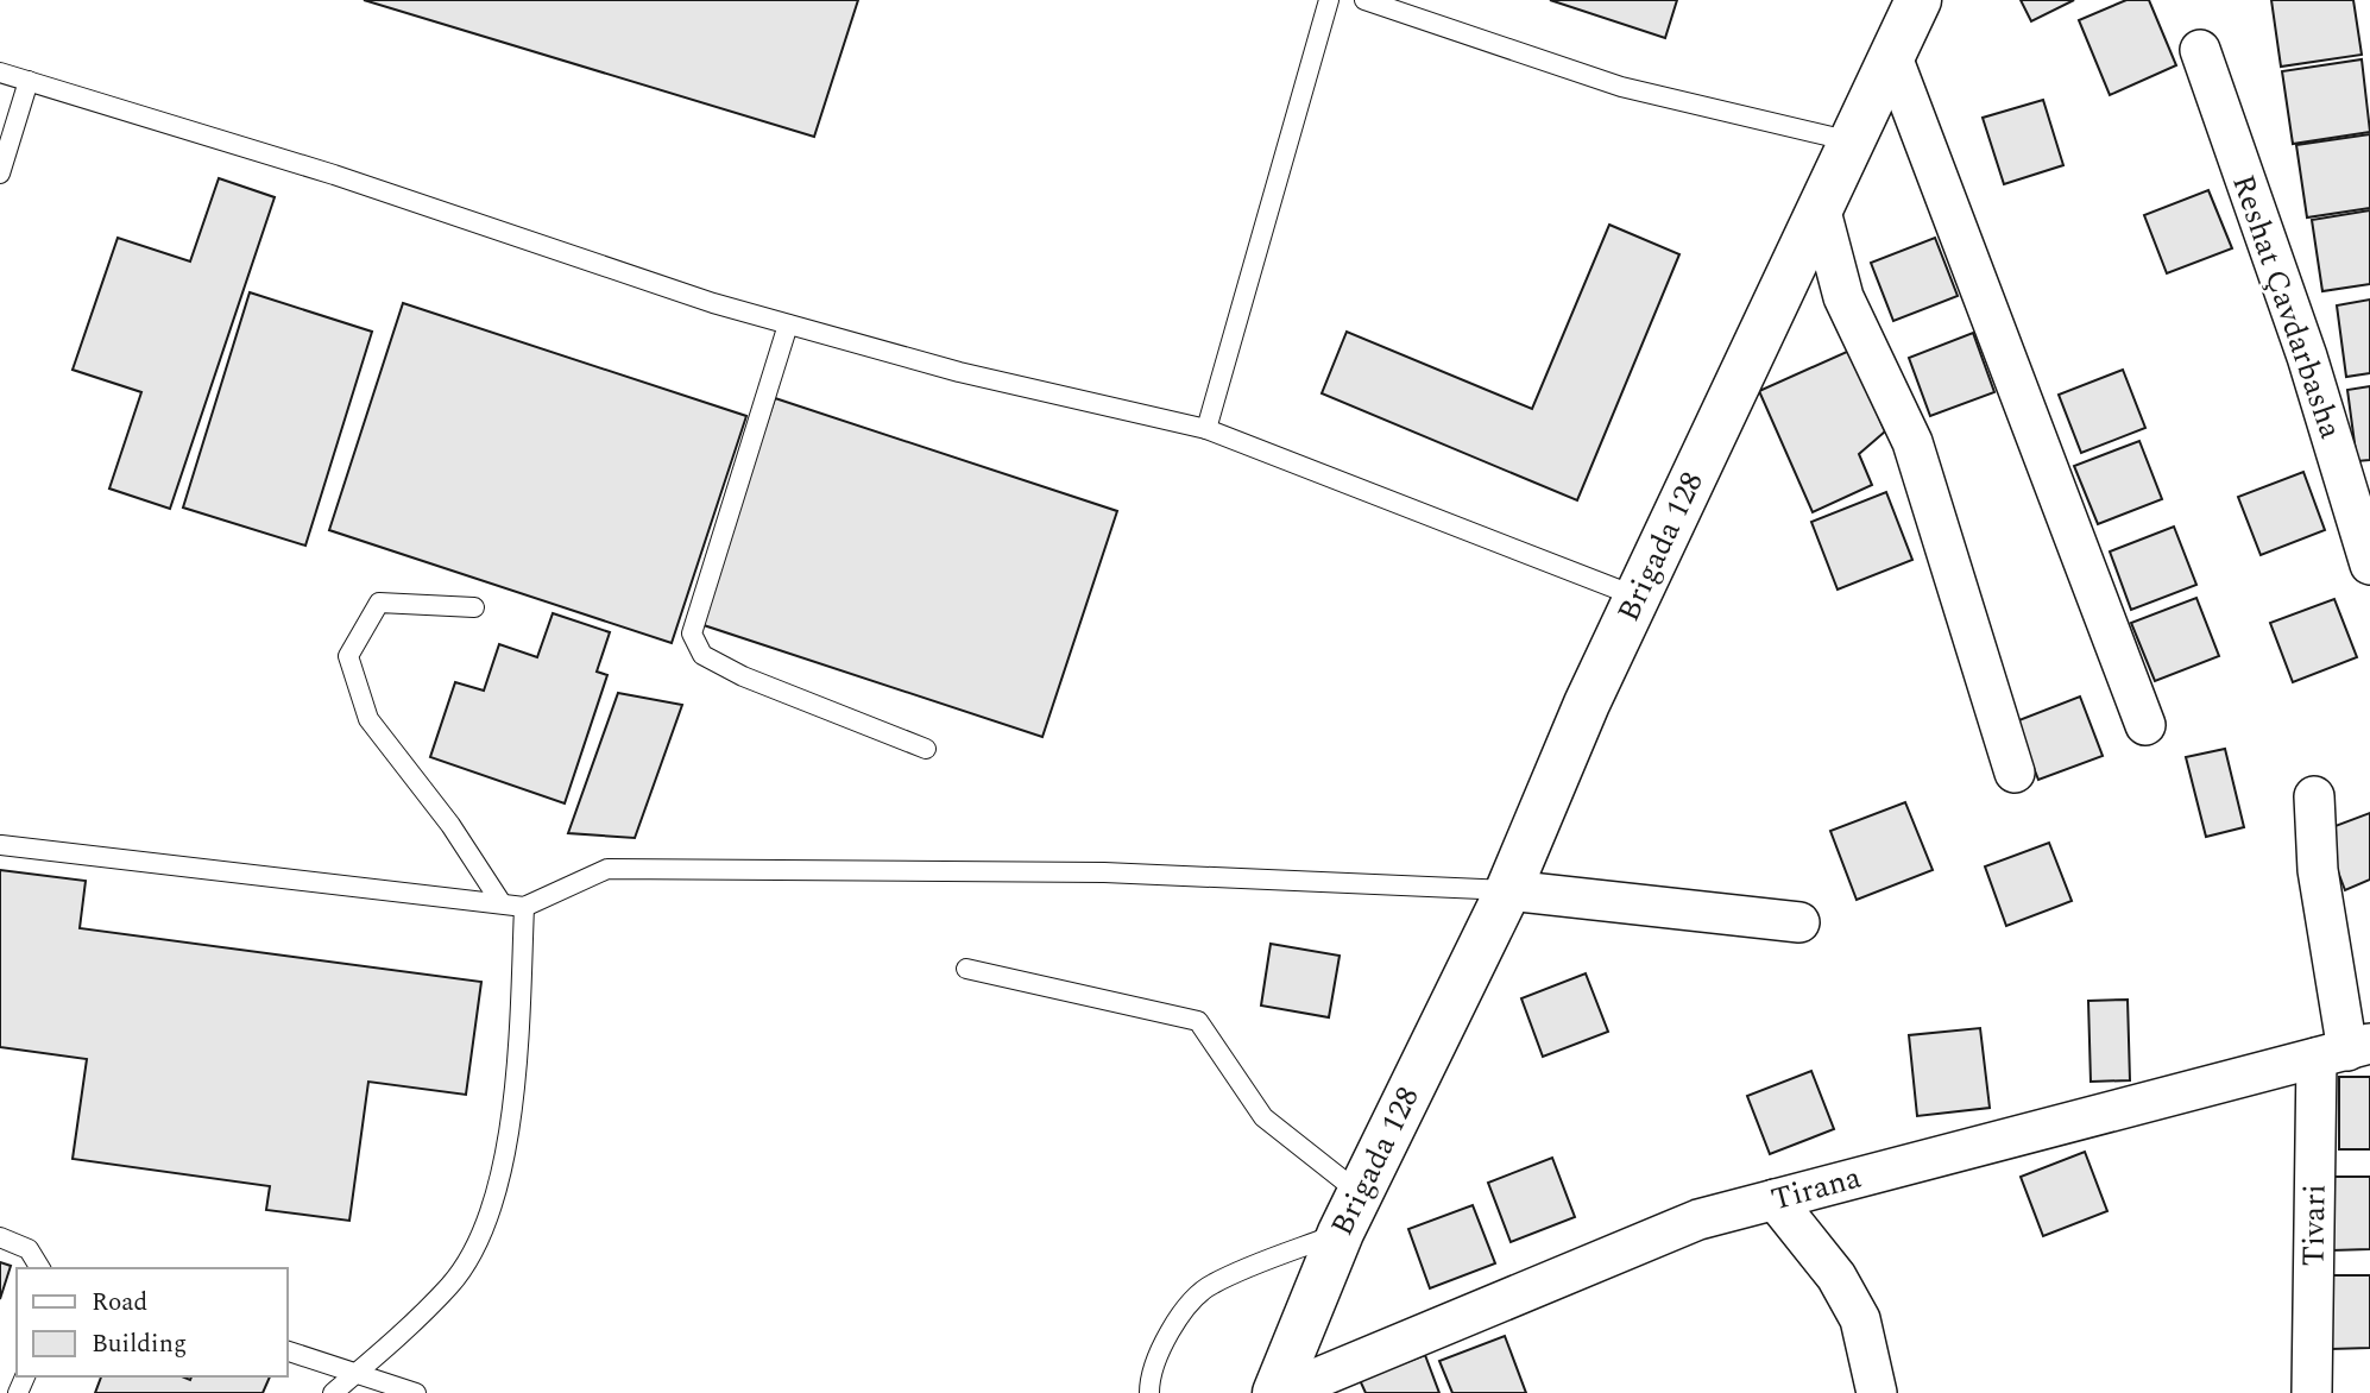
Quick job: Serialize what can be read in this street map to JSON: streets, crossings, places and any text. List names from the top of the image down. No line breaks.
{"streets":{"street":["Reshat Çavdarbasha","Brigada 128","Tirana","Tivari"]},"crossings":[["Brigada 128","Tirana"],["Tirana","Tivari"]],"legend":["Road","Building"]}
